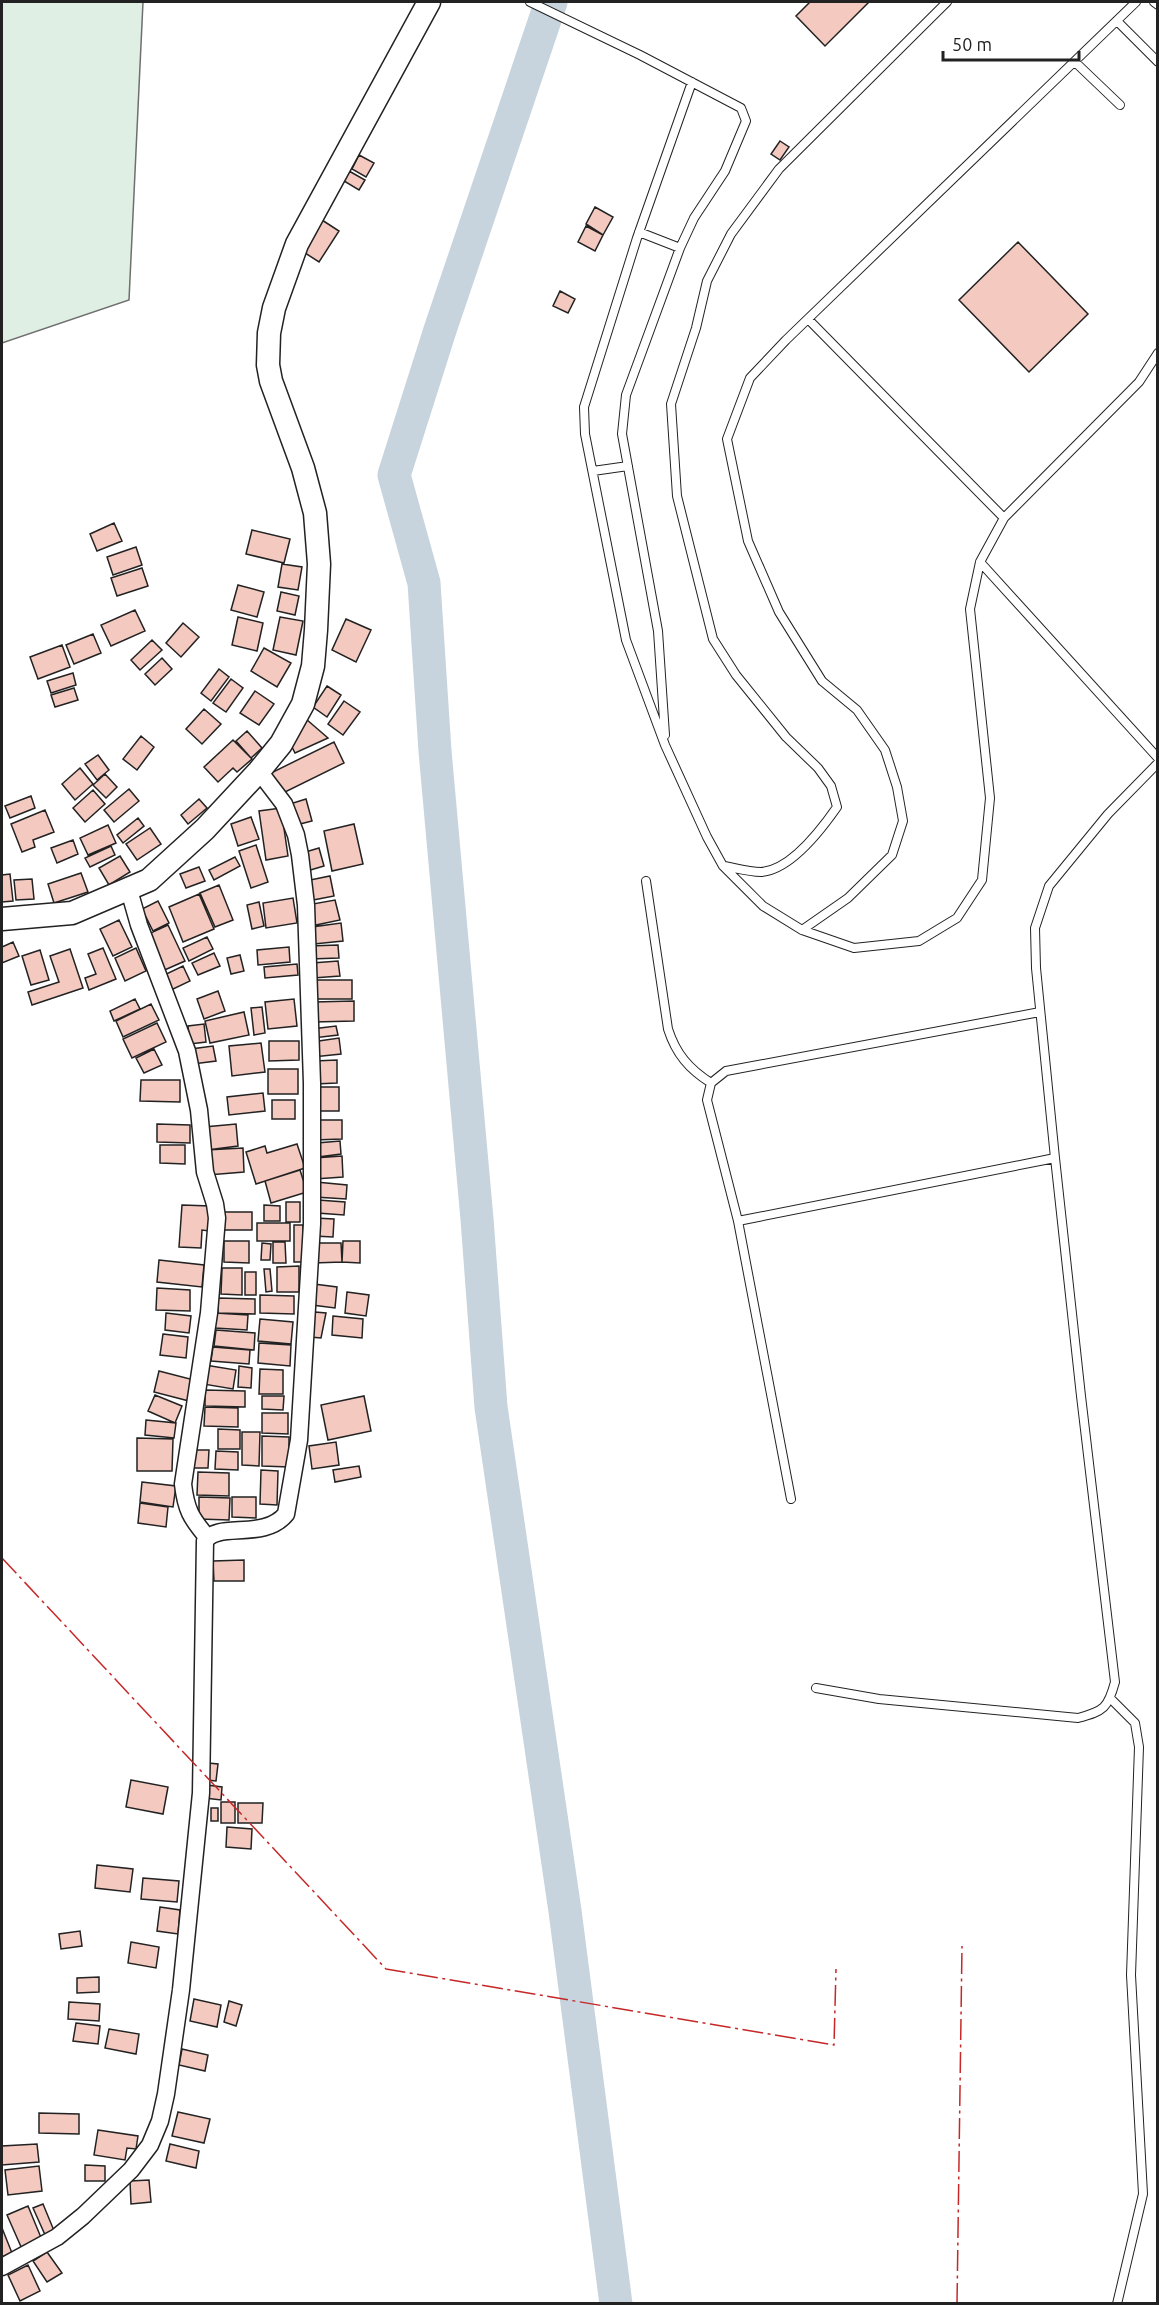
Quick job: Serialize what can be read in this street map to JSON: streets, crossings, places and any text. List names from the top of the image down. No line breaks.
{"scale_bar":"50 m"}
